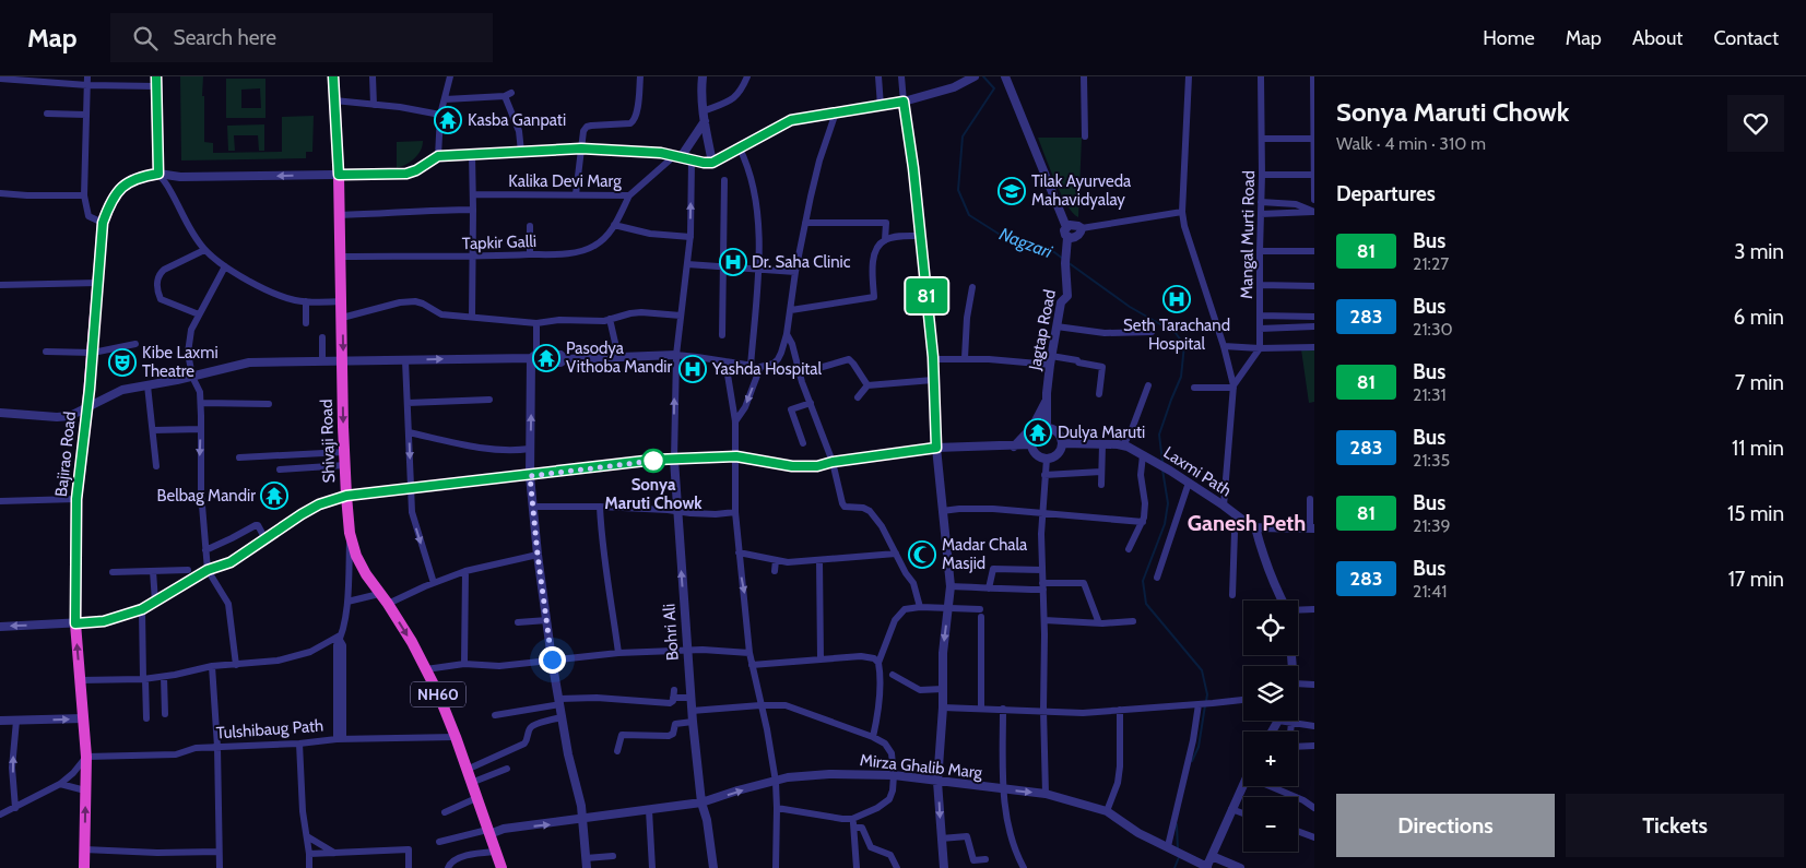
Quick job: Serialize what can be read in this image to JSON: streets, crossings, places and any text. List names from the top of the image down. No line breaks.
{"streets":{"highway":["Shivaji Road","Bajirao Road","NH60"],"street":["Kalika Devi Marg","Mangal Murti Road","Tapkir Galli","Jagtap Road","Laxmi Path","Bohri Ali","Tulshibaug Path","Mirza Ghalib Marg"]},"crossings":[["Kalika Devi Marg","Tapkir Galli"],["Tapkir Galli","Shivaji Road"],["Jagtap Road","Laxmi Path"],["Shivaji Road","Tulshibaug Path"],["Shivaji Road","Mirza Ghalib Marg"],["Bajirao Road","Tulshibaug Path"],["Bohri Ali","Mirza Ghalib Marg"]],"districts":["Ganesh Peth"],"water":["Nagzari"],"places":{"temple":["Kasba Ganpati","Pasodya Vithoba Mandir","Dulya Maruti","Belbag Mandir"],"school or university":["Tilak Ayurveda Mahavidyalay"],"hospital":["Dr. Saha Clinic","Seth Tarachand Hospital","Yashda Hospital"],"theatre":["Kibe Laxmi Theatre"],"other":["Sonya Maruti Chowk"],"mosque":["Madar Chala Masjid"]},"lines":["bus line 81"],"page":{"header":"Map","search":"Search here","nav":["Home","Map","About","Contact"],"on_map":"81","heading":[["Sonya Maruti Chowk","Walk · 4 min · 310 m"],"Departures"],"list":[{"mark":"81","name":"Bus","note":"21:27","value":"3 min"},{"mark":"283","name":"Bus","note":"21:30","value":"6 min"},{"mark":"81","name":"Bus","note":"21:31","value":"7 min"},{"mark":"283","name":"Bus","note":"21:35","value":"11 min"},{"mark":"81","name":"Bus","note":"21:39","value":"15 min"},{"mark":"283","name":"Bus","note":"21:41","value":"17 min"}],"map_buttons":["+","−"],"buttons":["Directions","Tickets"]}}
